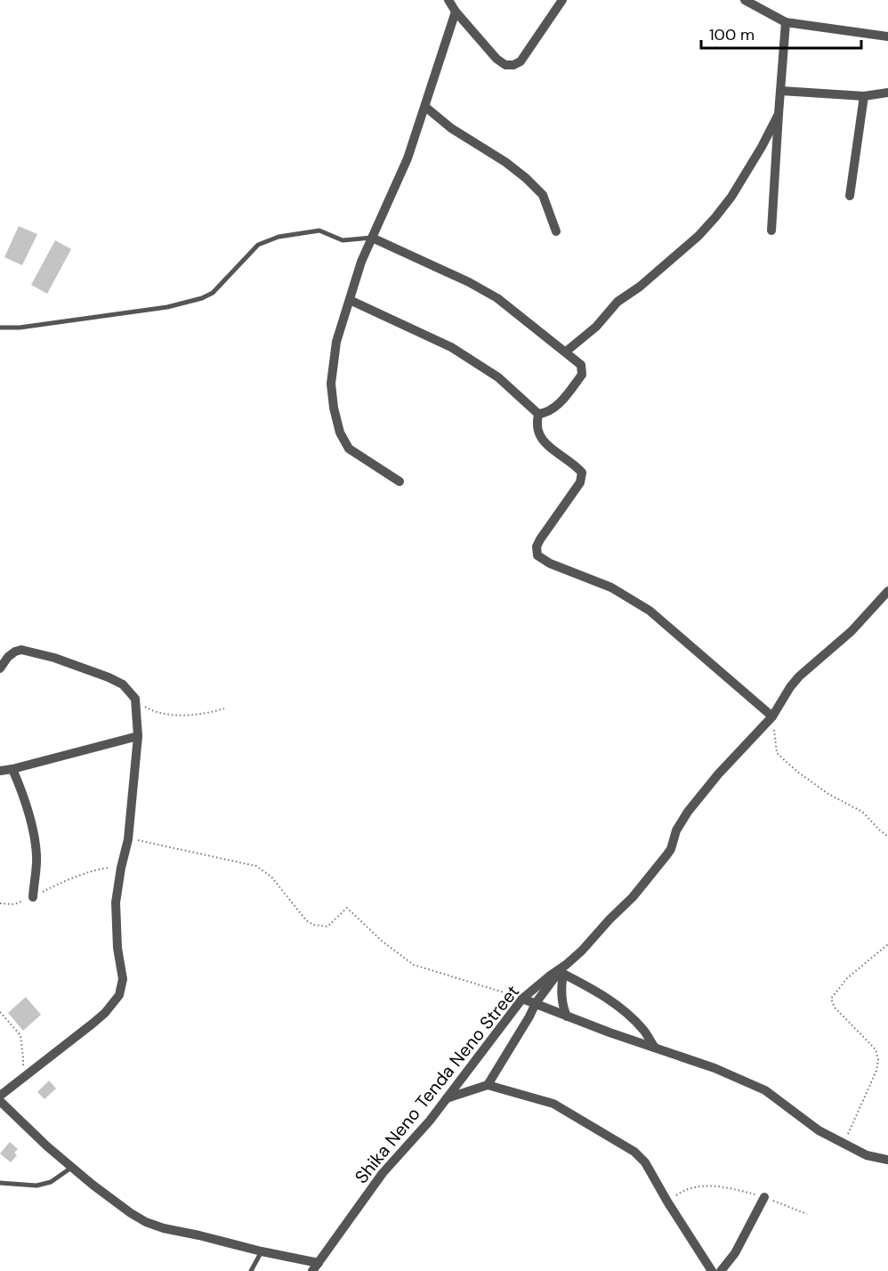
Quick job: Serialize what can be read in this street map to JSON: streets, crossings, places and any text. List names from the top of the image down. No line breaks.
{"streets":{"street":["Shika Neno Tenda Neno Street"]},"scale_bar":"100 m"}
